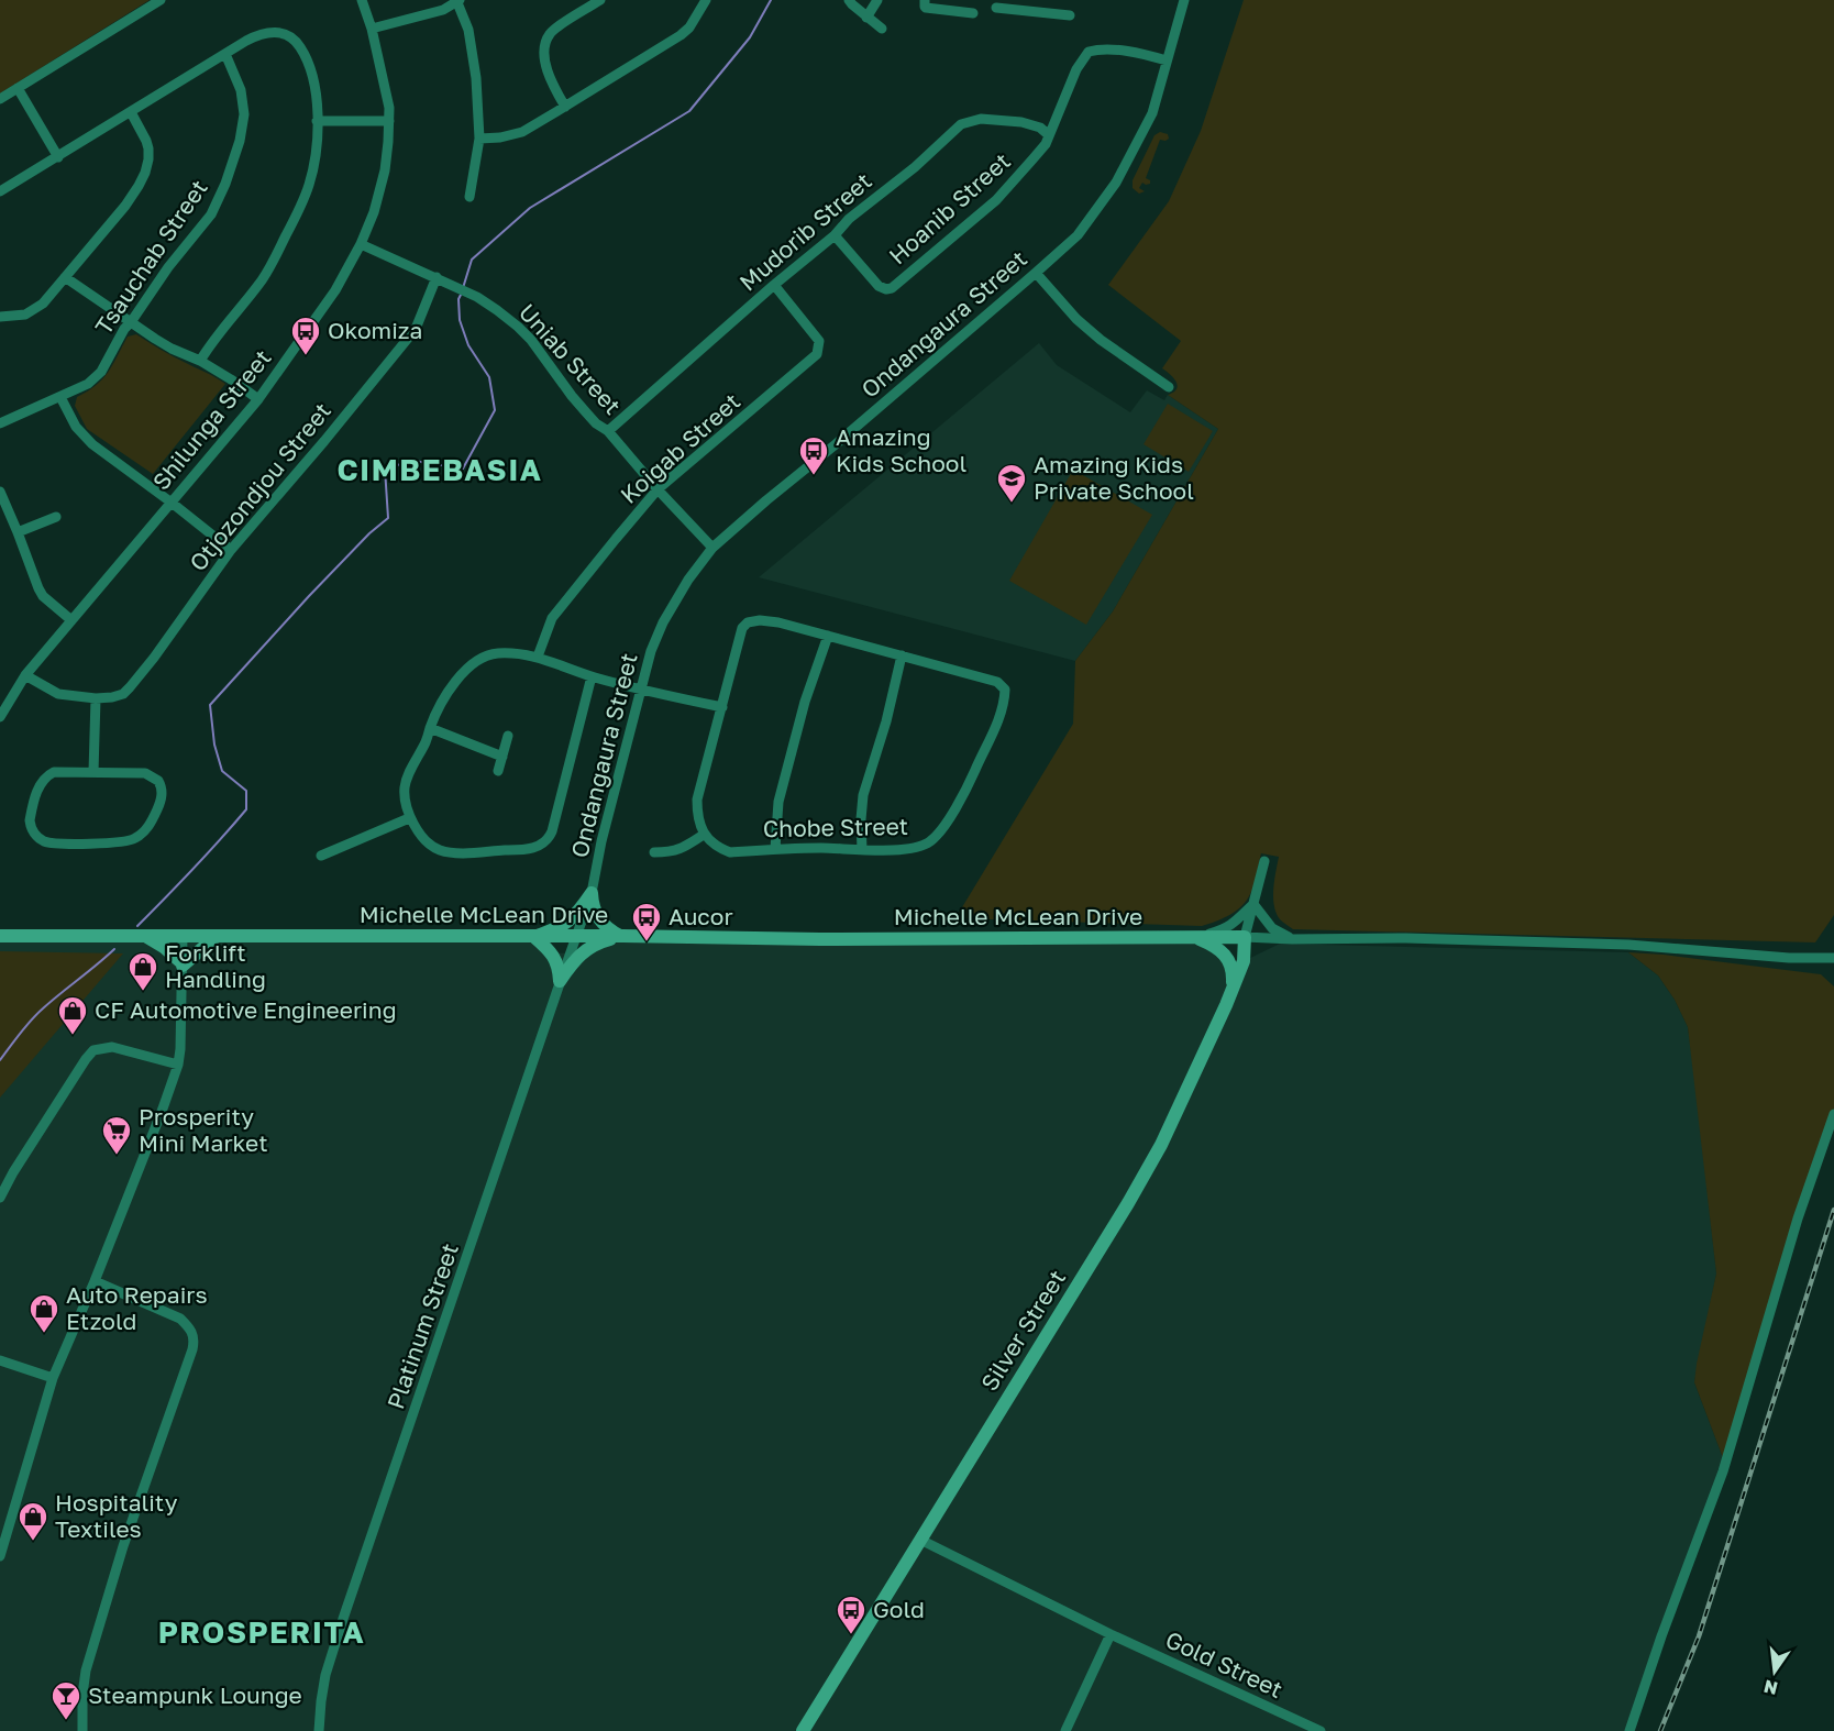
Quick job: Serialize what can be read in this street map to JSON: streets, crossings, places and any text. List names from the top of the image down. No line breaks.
{"streets":{"street":["Hoanib Street","Mudorib Street","Tsauchab Street","Ondangaura Street","Uniab Street","Shilunga Street","Koigab Street","Otjozondjou Street","Chobe Street","Michelle McLean Drive","Platinum Street","Silver Street","Gold Street"]},"crossings":[["Hoanib Street","Mudorib Street"],["Hoanib Street","Ondangaura Street"],["Mudorib Street","Uniab Street"],["Mudorib Street","Koigab Street"],["Ondangaura Street","Uniab Street"],["Ondangaura Street","Michelle McLean Drive"],["Ondangaura Street","Platinum Street"],["Uniab Street","Shilunga Street"],["Uniab Street","Koigab Street"],["Uniab Street","Otjozondjou Street"],["Michelle McLean Drive","Platinum Street"],["Michelle McLean Drive","Silver Street"],["Silver Street","Gold Street"]],"districts":["CIMBEBASIA","PROSPERITA"],"places":{"bus stop":["Okomiza","Amazing Kids School","Aucor","Gold"],"school or university":["Amazing Kids Private School"],"shop":["Forklift Handling","CF Automotive Engineering","Auto Repairs Etzold","Hospitality Textiles"],"supermarket":["Prosperity Mini Market"],"bar":["Steampunk Lounge"]},"north":"bottom"}
